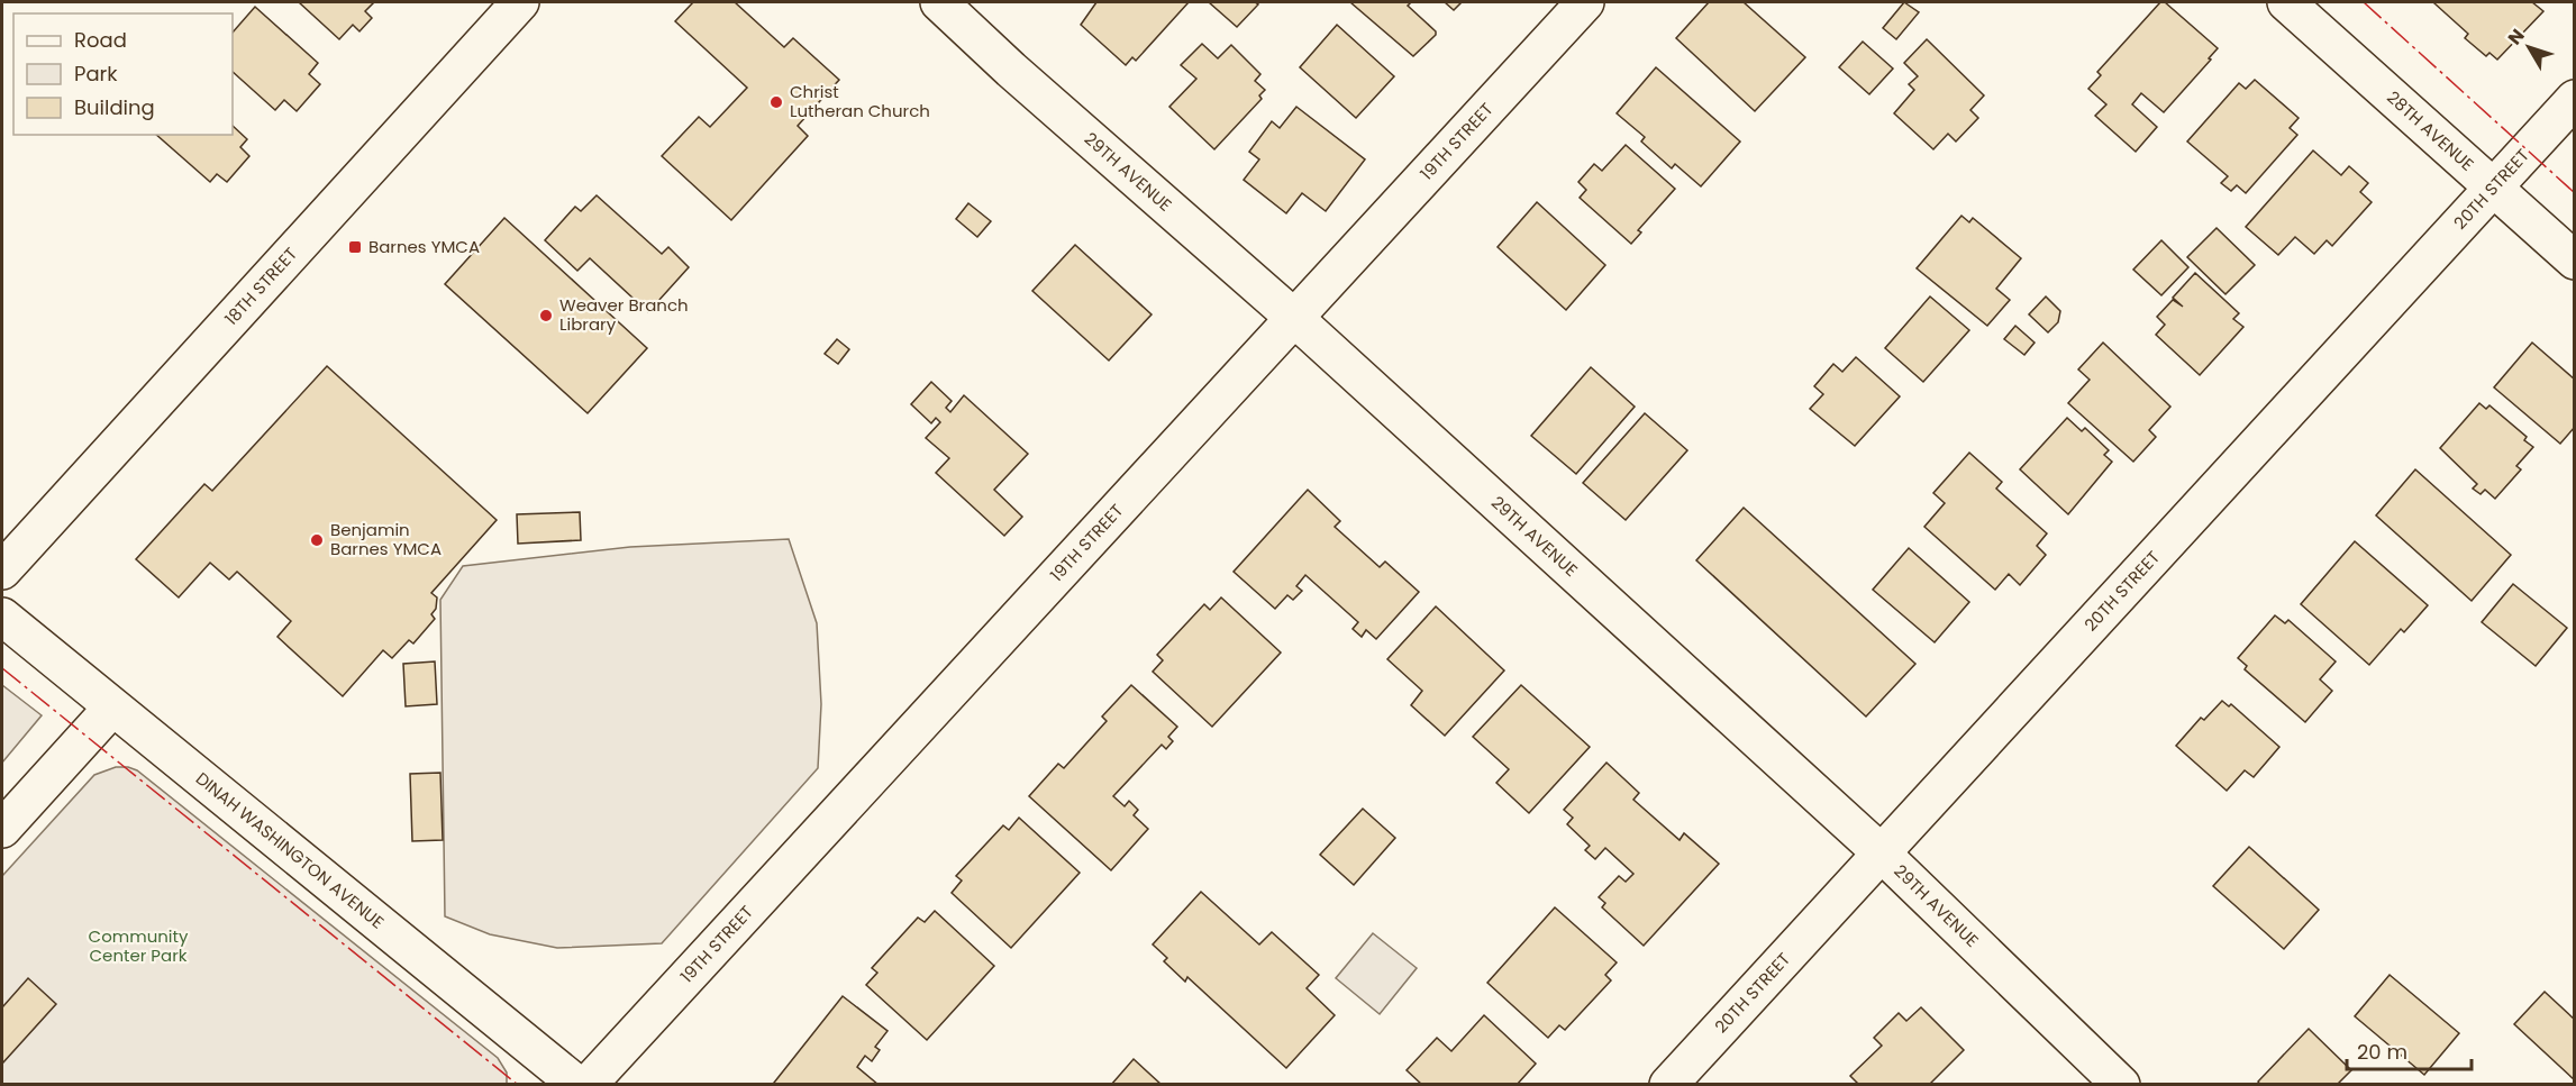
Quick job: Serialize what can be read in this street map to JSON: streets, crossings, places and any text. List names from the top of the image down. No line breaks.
{"streets":{"street":["28TH AVENUE","19TH STREET","29TH AVENUE","20TH STREET","18TH STREET","DINAH WASHINGTON AVENUE"]},"crossings":[["28TH AVENUE","20TH STREET"],["19TH STREET","29TH AVENUE"],["29TH AVENUE","20TH STREET"]],"parks":["Community Center Park"],"places":{"other":["Christ Lutheran Church","Weaver Branch Library","Benjamin Barnes YMCA"],"transit":["Barnes YMCA"]},"legend":["Road","Park","Building"],"scale_bar":"20 m","north":"top left"}
